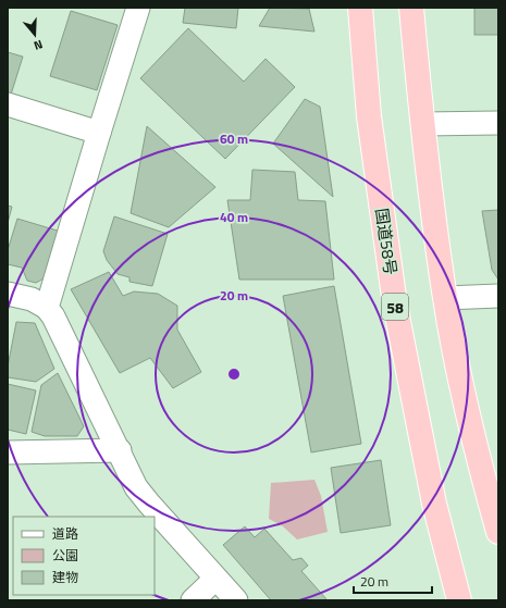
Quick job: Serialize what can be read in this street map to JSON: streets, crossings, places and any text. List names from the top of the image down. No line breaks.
{"streets":{"highway":["国道58号","58"]},"legend":["道路","公園","建物"],"scale_bar":"20 m","north":"bottom","rings":["60 m","40 m","20 m"]}
